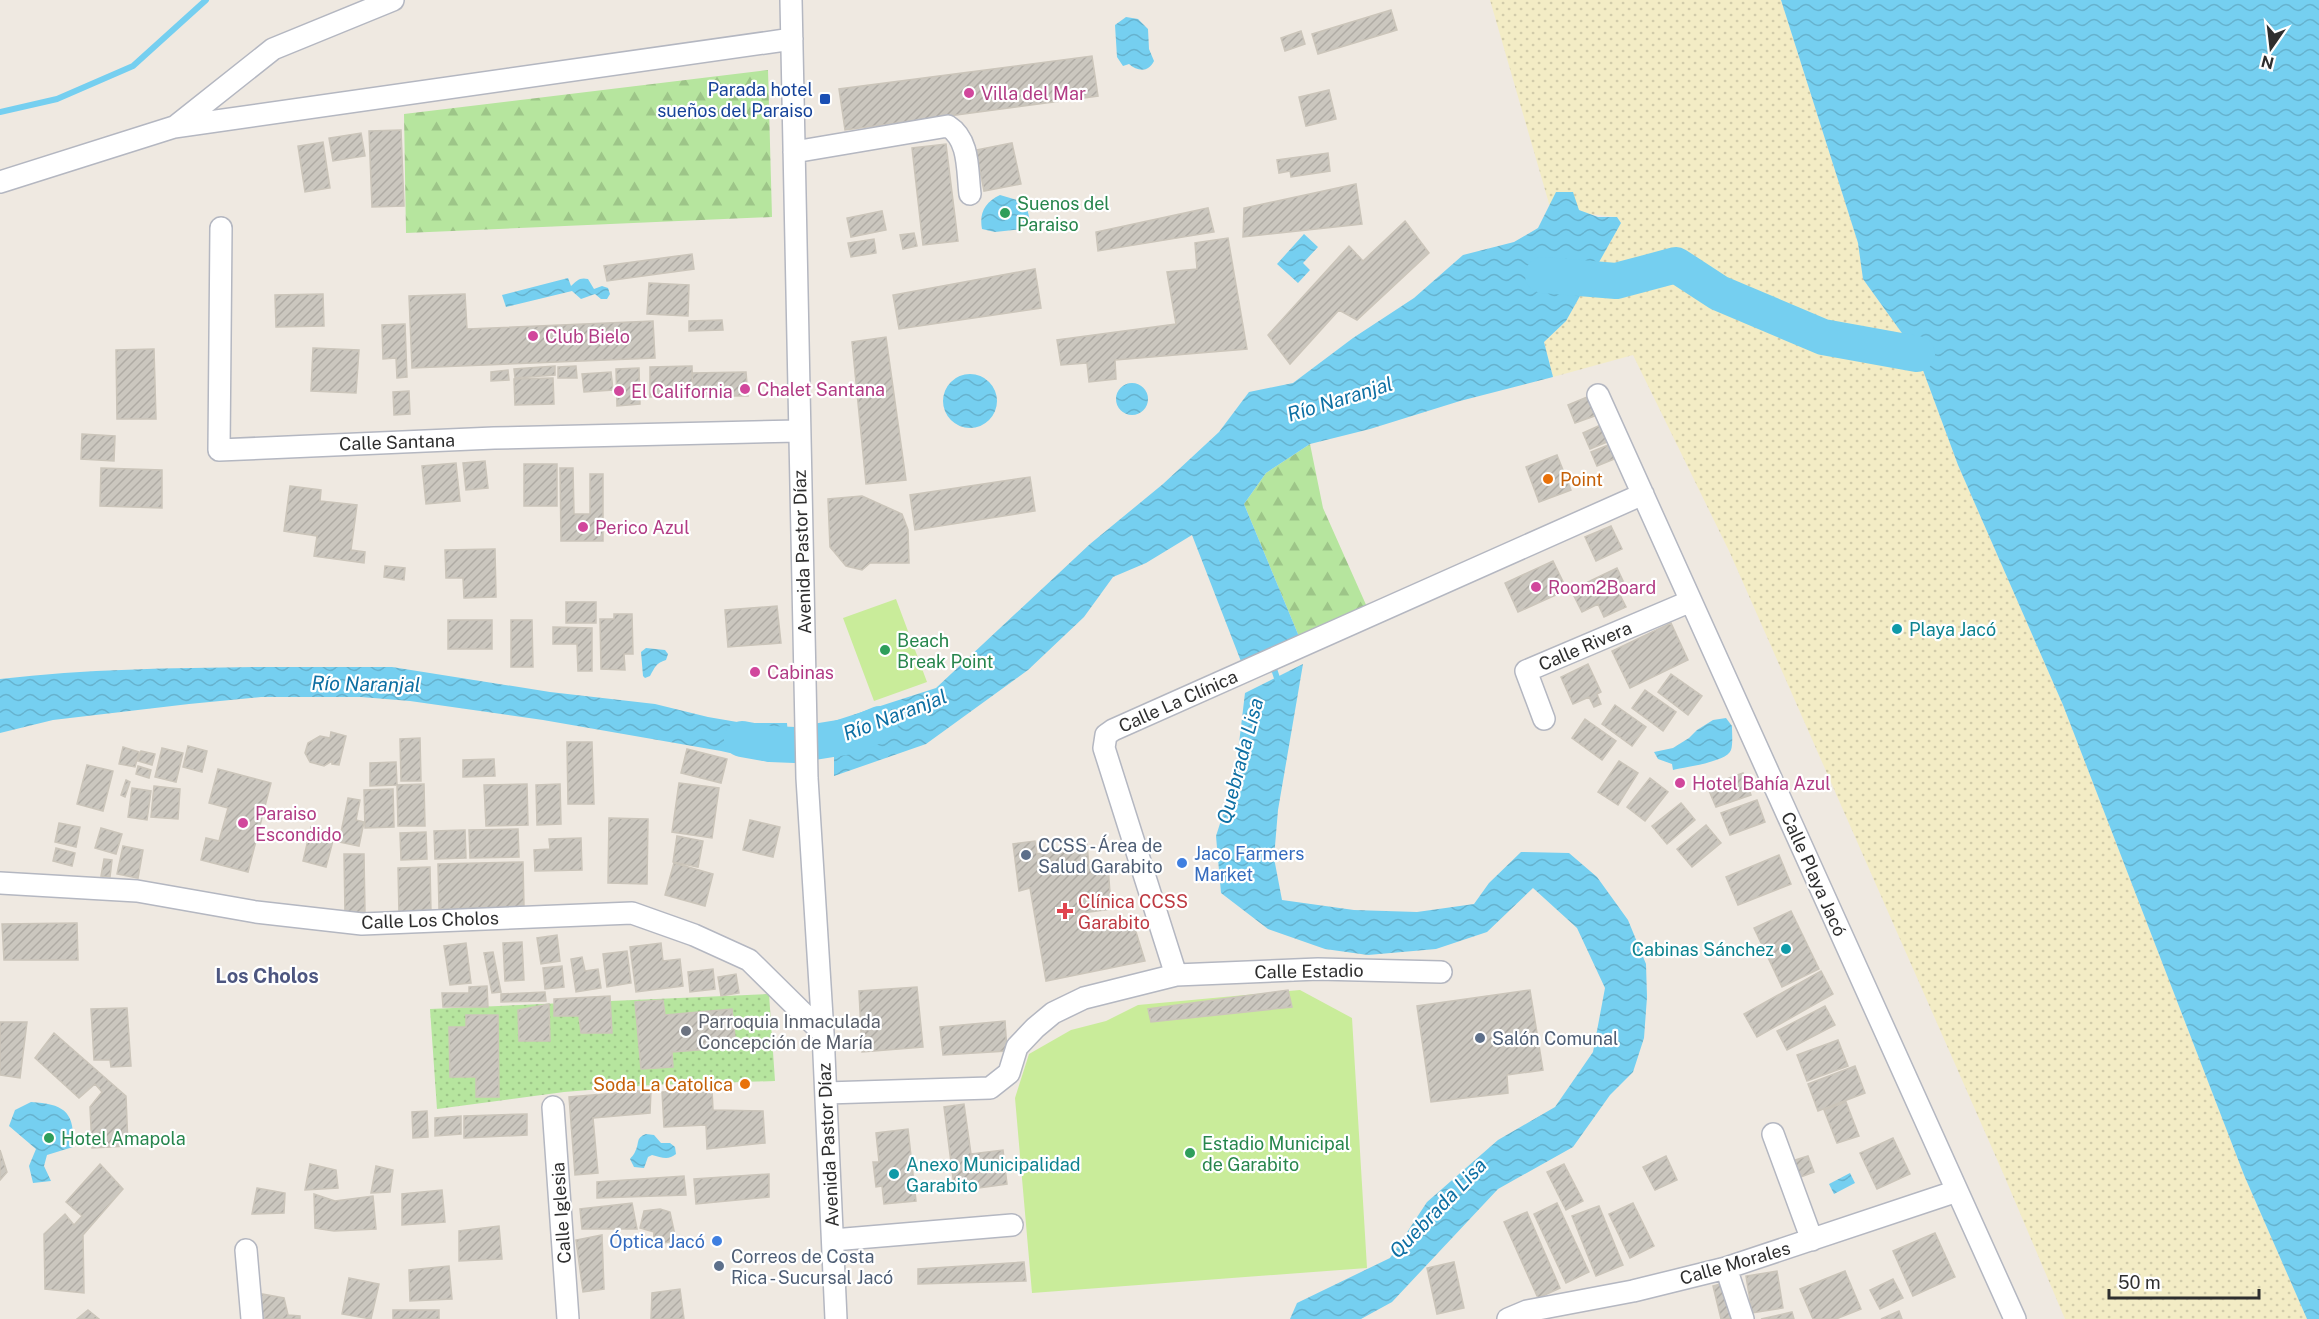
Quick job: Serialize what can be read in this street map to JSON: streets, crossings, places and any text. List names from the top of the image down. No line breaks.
{"streets":{"street":["Calle Santana","Avenida Pastor Díaz","Calle Rivera","Calle La Clínica","Calle Playa Jacó","Calle Los Cholos","Calle Estadio","Calle Iglesia","Calle Morales"]},"crossings":[["Calle Santana","Avenida Pastor Díaz"],["Avenida Pastor Díaz","Calle Los Cholos"],["Calle Rivera","Calle Playa Jacó"],["Calle La Clínica","Calle Playa Jacó"],["Calle La Clínica","Calle Estadio"],["Calle Playa Jacó","Calle Morales"]],"districts":["Los Cholos"],"water":["Río Naranjal","Quebrada Lisa"],"places":{"other":["Villa del Mar","Suenos del Paraiso","Club Bielo","Chalet Santana","El California","Point","Perico Azul","Room2Board","Playa Jacó","Beach Break Point","Cabinas","Hotel Bahía Azul","Paraiso Escondido","CCSS - Área de Salud Garabito","Jaco Farmers Market","Cabinas Sánchez","Parroquia Inmaculada Concepción de María","Salón Comunal","Soda La Catolica","Hotel Amapola","Estadio Municipal de Garabito","Anexo Municipalidad Garabito","Óptica Jacó","Correos de Costa Rica - Sucursal Jacó"],"transit":["Parada hotel sueños del Paraiso"],"health":["Clínica CCSS Garabito"]},"scale_bar":"50 m","north":"bottom"}
